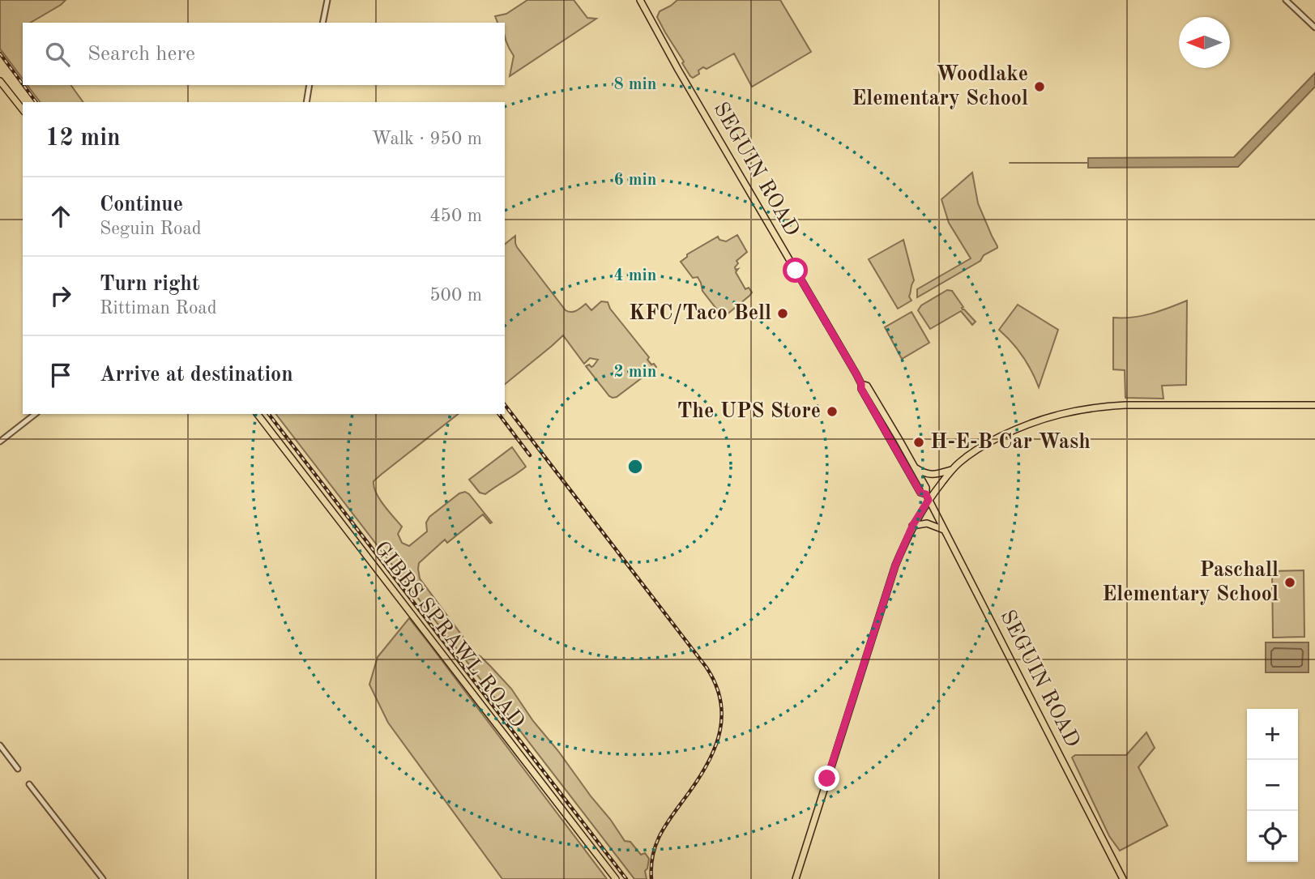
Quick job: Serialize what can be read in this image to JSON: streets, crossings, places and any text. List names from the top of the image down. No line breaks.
{"streets":{"main road":["SEGUIN ROAD","GIBBS SPRAWL ROAD"]},"places":["Woodlake Elementary School","KFC/Taco Bell","The UPS Store","H-E-B Car Wash","Paschall Elementary School"],"north":"left","page":{"search":"Search here","heading":["12 min","Walk · 950 m"],"list":[["Continue","Seguin Road","450 m"],["Turn right","Rittiman Road","500 m"],"Arrive at destination"],"map_buttons":["+","−"]},"rings":["8 min","6 min","4 min","2 min"]}
